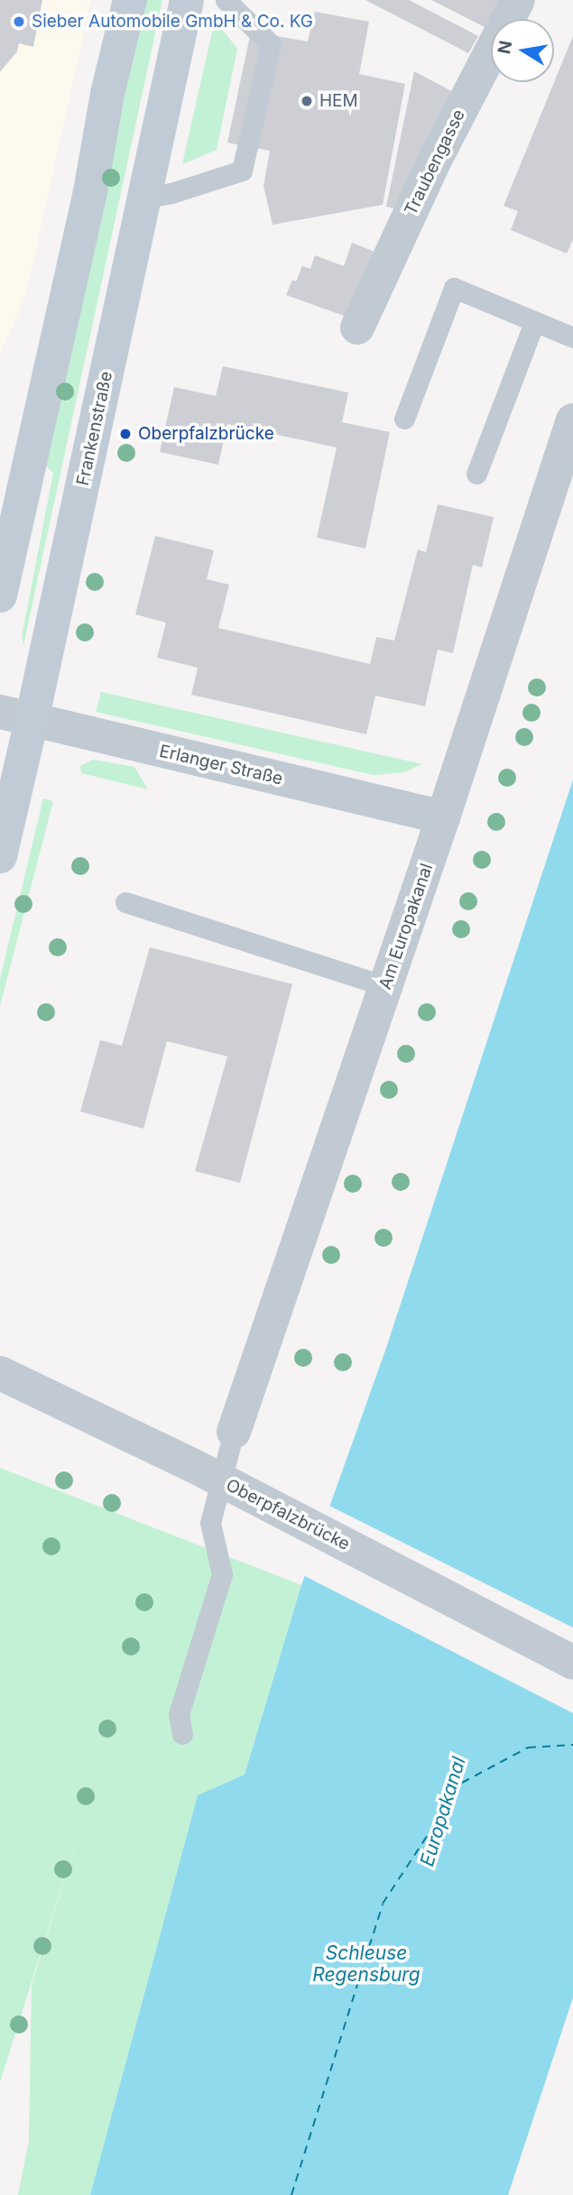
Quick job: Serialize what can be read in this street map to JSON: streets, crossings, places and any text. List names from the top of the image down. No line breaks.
{"streets":{"main road":["Frankenstraße"],"street":["Traubengasse","Erlanger Straße","Am Europakanal","Oberpfalzbrücke"]},"crossings":[["Frankenstraße","Erlanger Straße"],["Erlanger Straße","Am Europakanal"]],"water":["Europakanal","Schleuse Regensburg"],"places":["Sieber Automobile GmbH & Co. KG","HEM","Oberpfalzbrücke"],"north":"left"}
